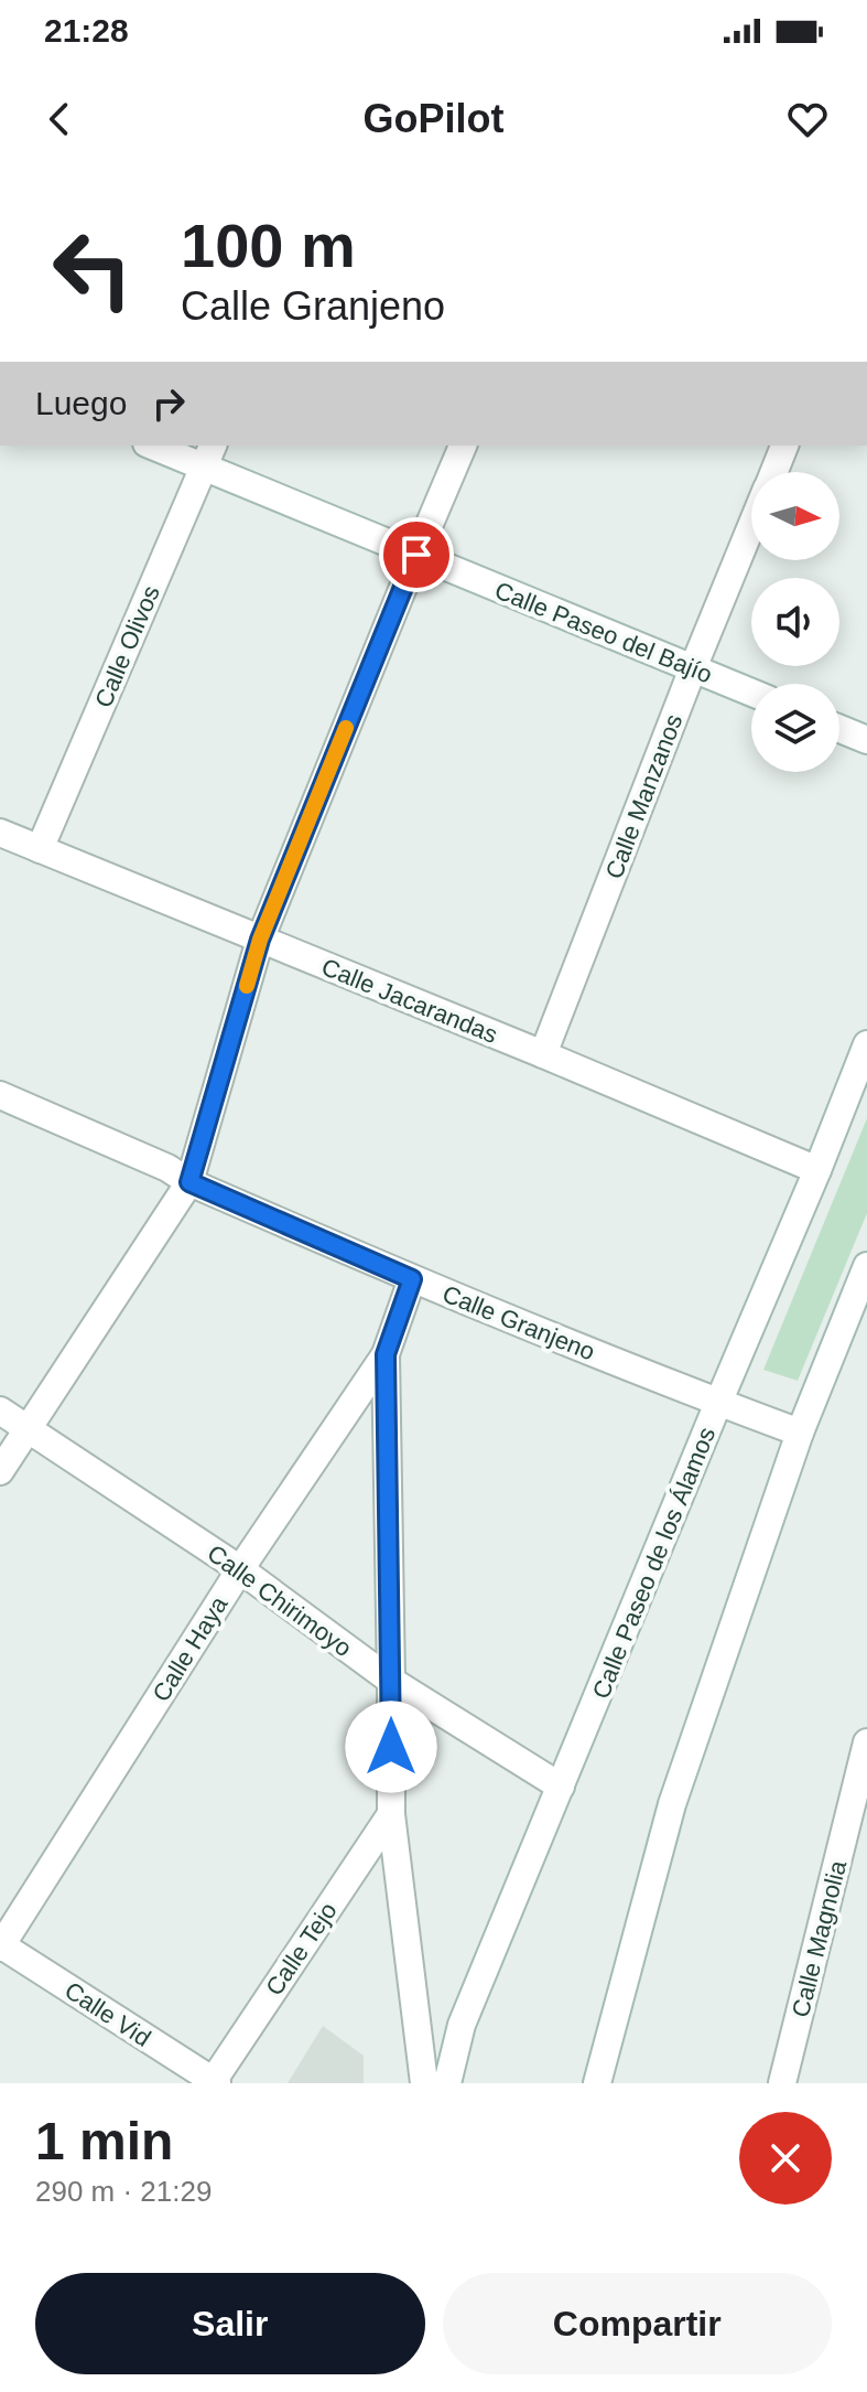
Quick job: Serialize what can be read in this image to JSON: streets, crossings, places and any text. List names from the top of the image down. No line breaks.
{"streets":{"street":["Calle Paseo del Bajío","Calle Olivos","Calle Manzanos","Calle Jacarandas","Calle Granjeno","Calle Paseo de los Álamos","Calle Chirimoyo","Calle Haya","Calle Magnolia","Calle Tejo","Calle Vid"]},"crossings":[["Calle Paseo del Bajío","Calle Olivos"],["Calle Paseo del Bajío","Calle Manzanos"],["Calle Olivos","Calle Jacarandas"],["Calle Manzanos","Calle Jacarandas"],["Calle Jacarandas","Calle Paseo de los Álamos"],["Calle Granjeno","Calle Paseo de los Álamos"],["Calle Paseo de los Álamos","Calle Chirimoyo"],["Calle Chirimoyo","Calle Haya"],["Calle Haya","Calle Vid"],["Calle Tejo","Calle Vid"]],"north":"right","page":{"status":"21:28","header":"GoPilot","turn":["100 m","Calle Granjeno"],"then":"Luego","heading":["1 min","290 m · 21:29"],"buttons":["Salir","Compartir"]}}
